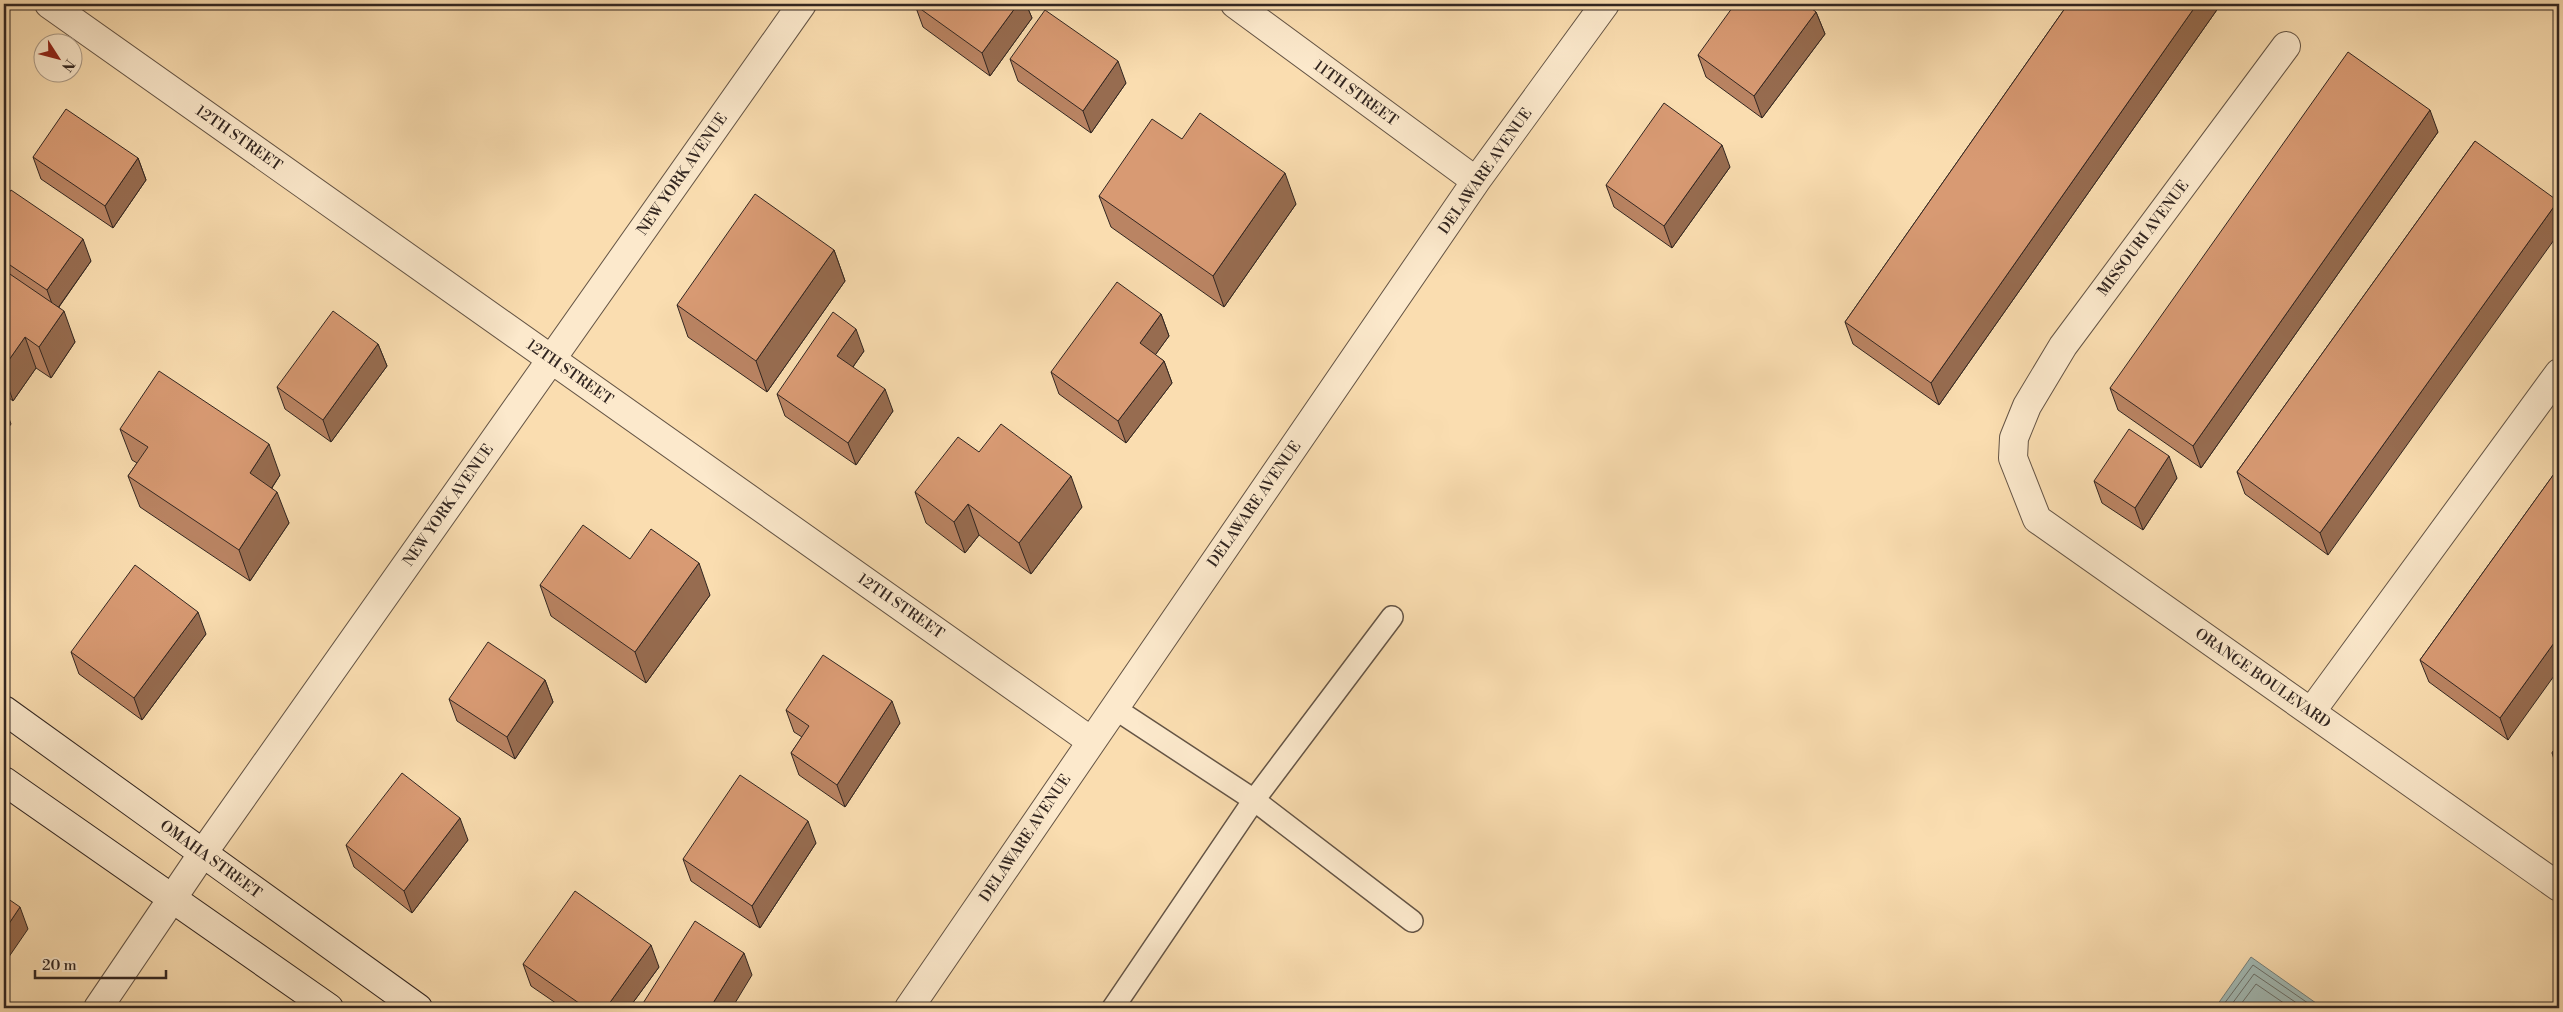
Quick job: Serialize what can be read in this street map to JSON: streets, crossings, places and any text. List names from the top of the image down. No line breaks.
{"streets":{"street":["11TH STREET","12TH STREET","DELAWARE AVENUE","NEW YORK AVENUE","MISSOURI AVENUE","ORANGE BOULEVARD","OMAHA STREET"]},"crossings":[["11TH STREET","DELAWARE AVENUE"],["12TH STREET","DELAWARE AVENUE"],["12TH STREET","NEW YORK AVENUE"],["NEW YORK AVENUE","OMAHA STREET"],["MISSOURI AVENUE","ORANGE BOULEVARD"]],"scale_bar":"20 m","north":"bottom right"}
